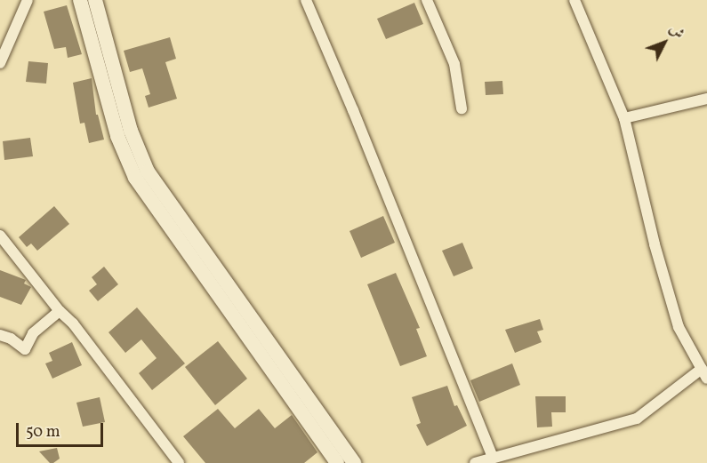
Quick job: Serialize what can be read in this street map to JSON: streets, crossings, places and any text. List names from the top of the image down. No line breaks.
{"scale_bar":"50 m","north":"top right"}
